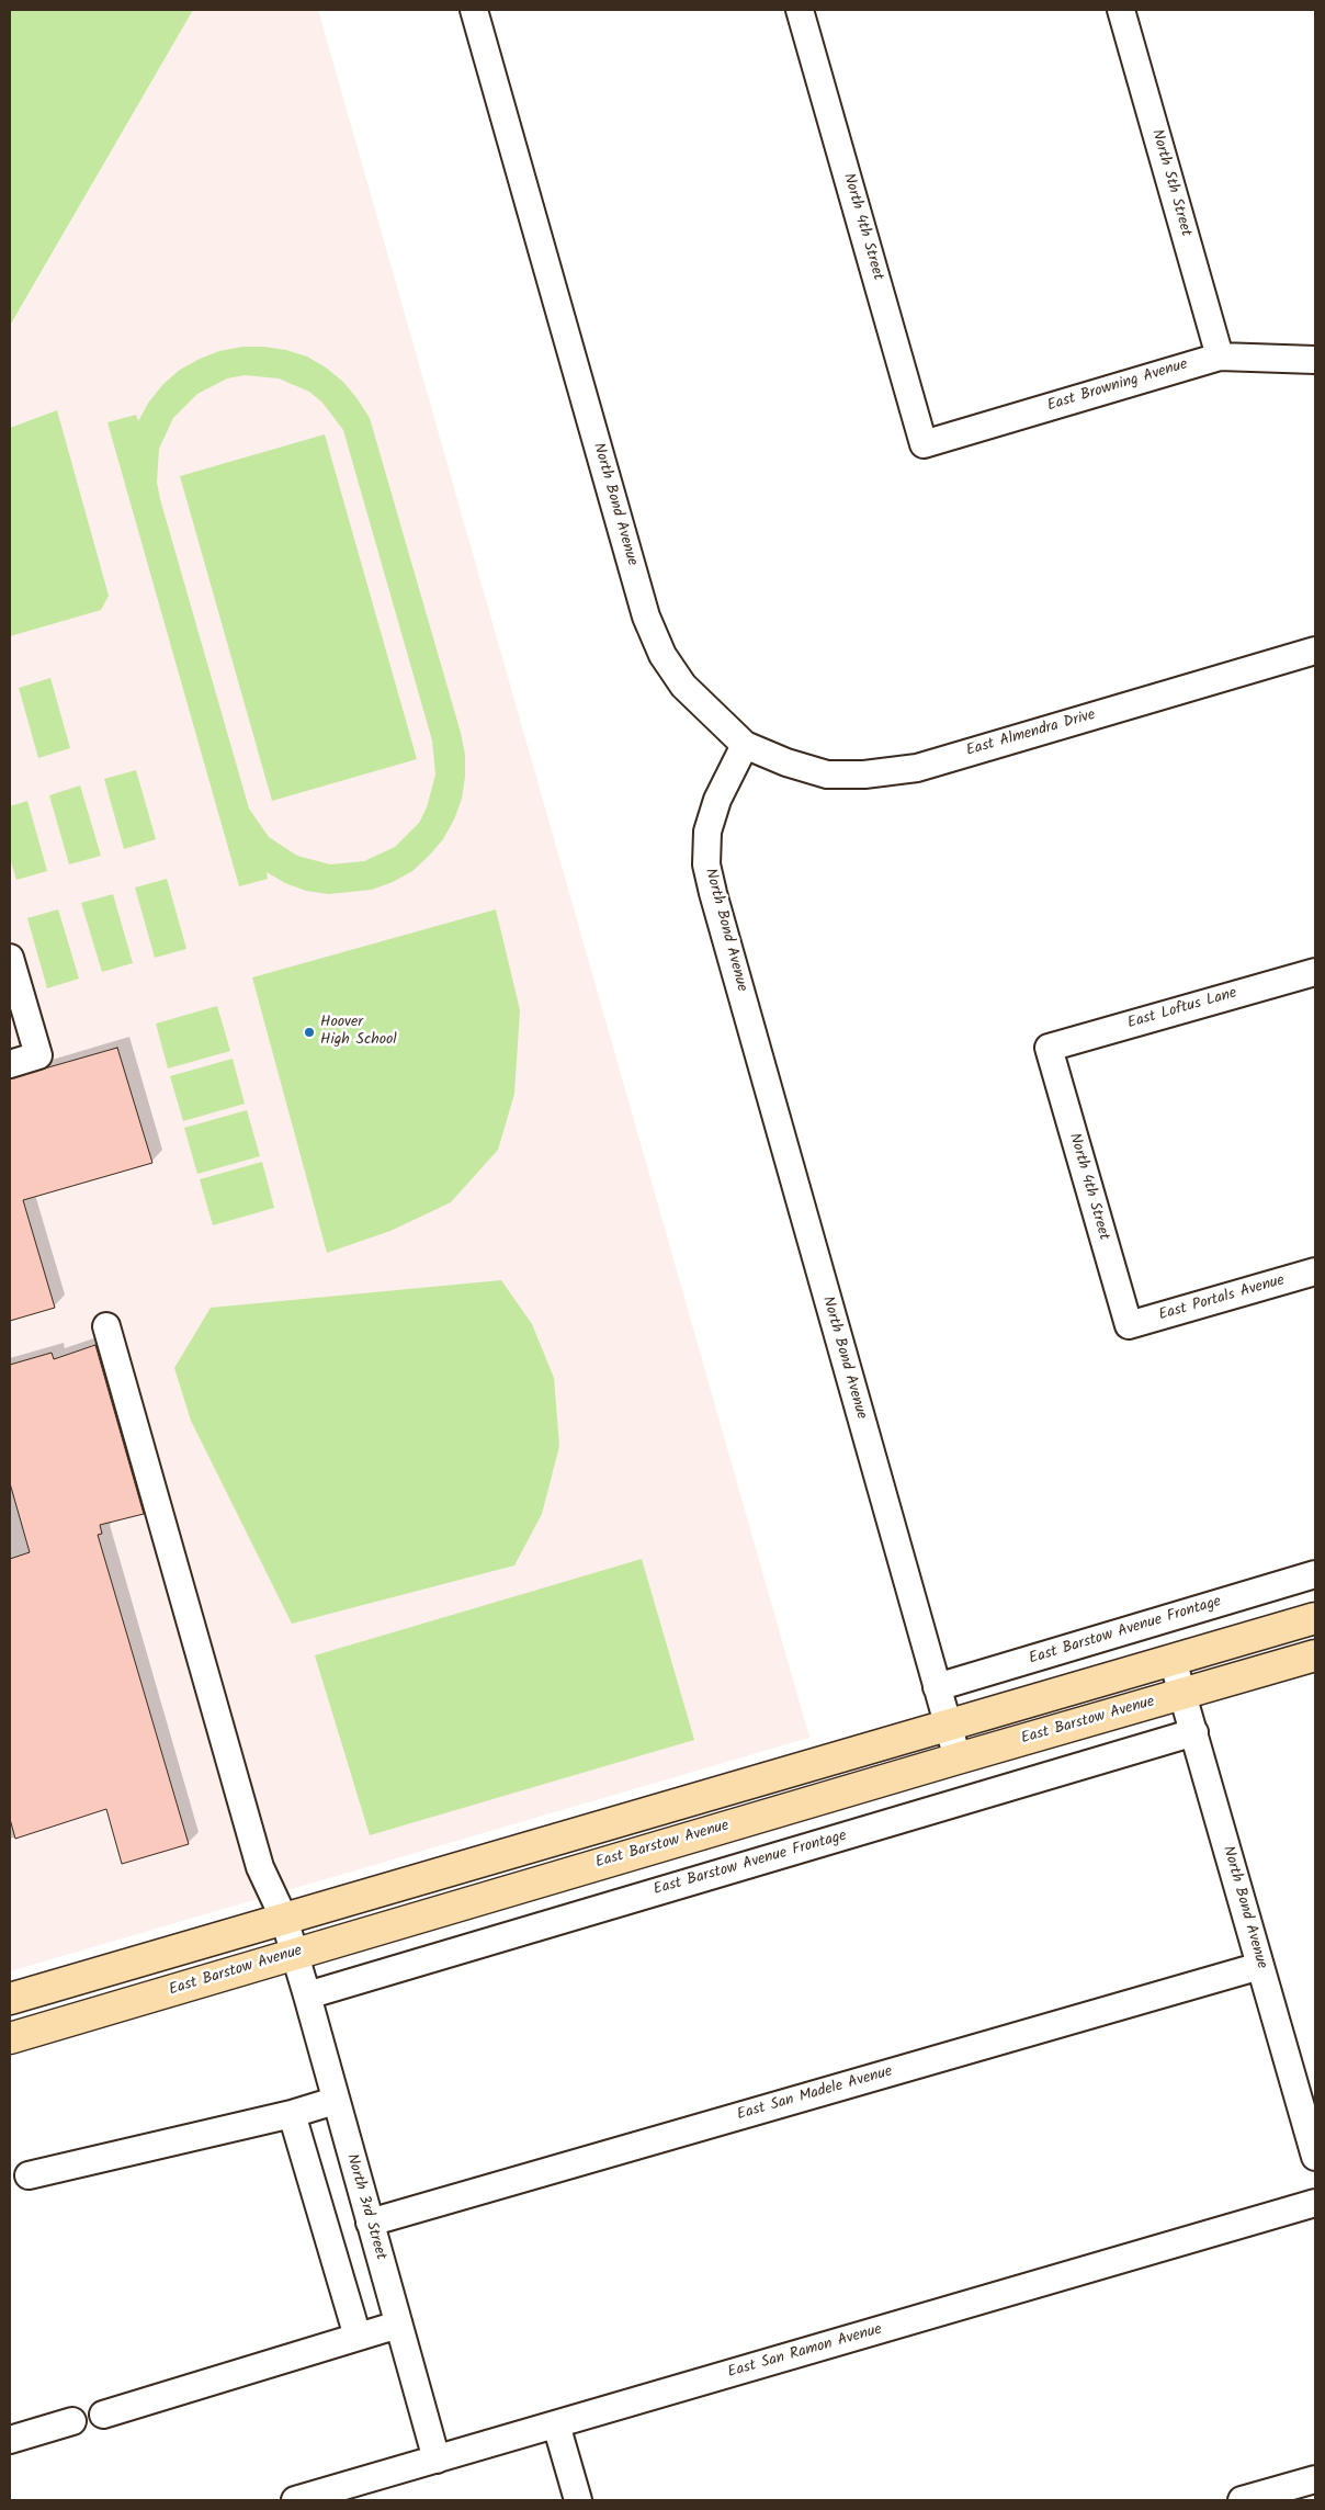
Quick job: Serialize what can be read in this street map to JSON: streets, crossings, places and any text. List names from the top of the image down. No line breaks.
{"streets":{"main road":["East Barstow Avenue"],"street":["North 5th Street","North 4th Street","East Browning Avenue","North Bond Avenue","East Almendra Drive","East Loftus Lane","East Portals Avenue","East Barstow Avenue Frontage","East San Madele Avenue","North 3rd Street","East San Ramon Avenue"]},"crossings":[["North 5th Street","East Browning Avenue"],["North 4th Street","East Browning Avenue"],["North 4th Street","East Loftus Lane"],["North 4th Street","East Portals Avenue"],["North Bond Avenue","East Almendra Drive"],["North Bond Avenue","East Barstow Avenue Frontage"],["North Bond Avenue","East Barstow Avenue"],["North Bond Avenue","East San Madele Avenue"],["East Barstow Avenue Frontage","North 3rd Street"],["East Barstow Avenue","North 3rd Street"],["East San Madele Avenue","North 3rd Street"],["North 3rd Street","East San Ramon Avenue"]],"places":["Hoover High School"]}
